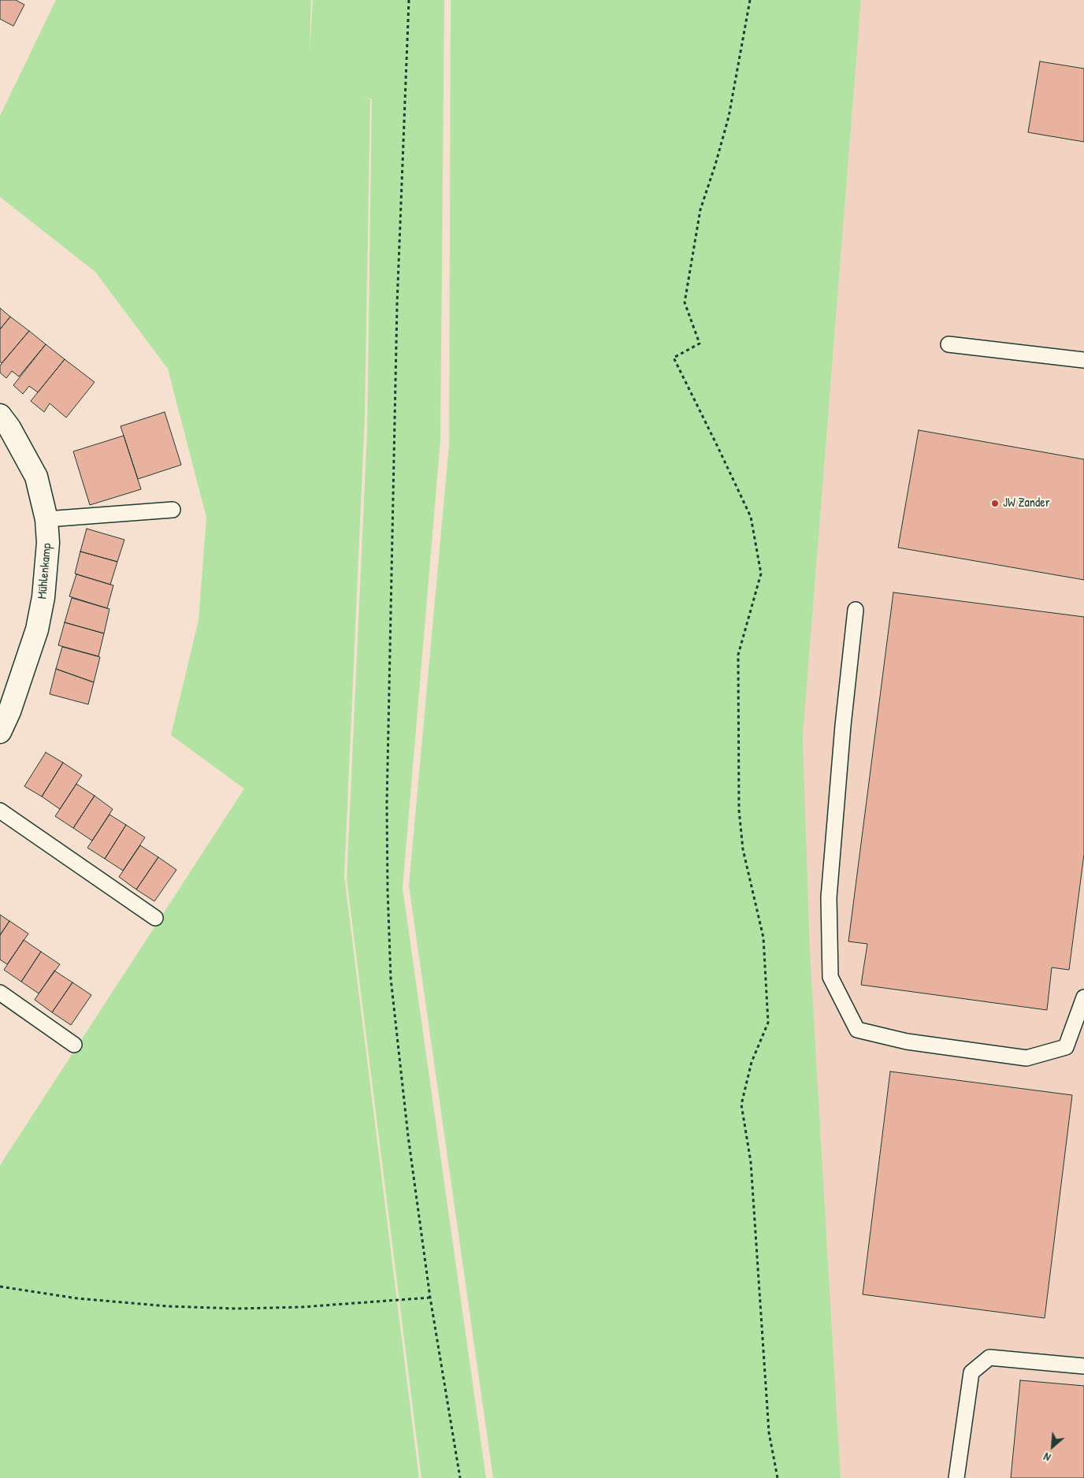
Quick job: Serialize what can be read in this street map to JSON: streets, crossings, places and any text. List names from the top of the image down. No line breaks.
{"streets":{"street":["Mühlenkamp"]},"places":["JW Zander"],"north":"bottom left"}
